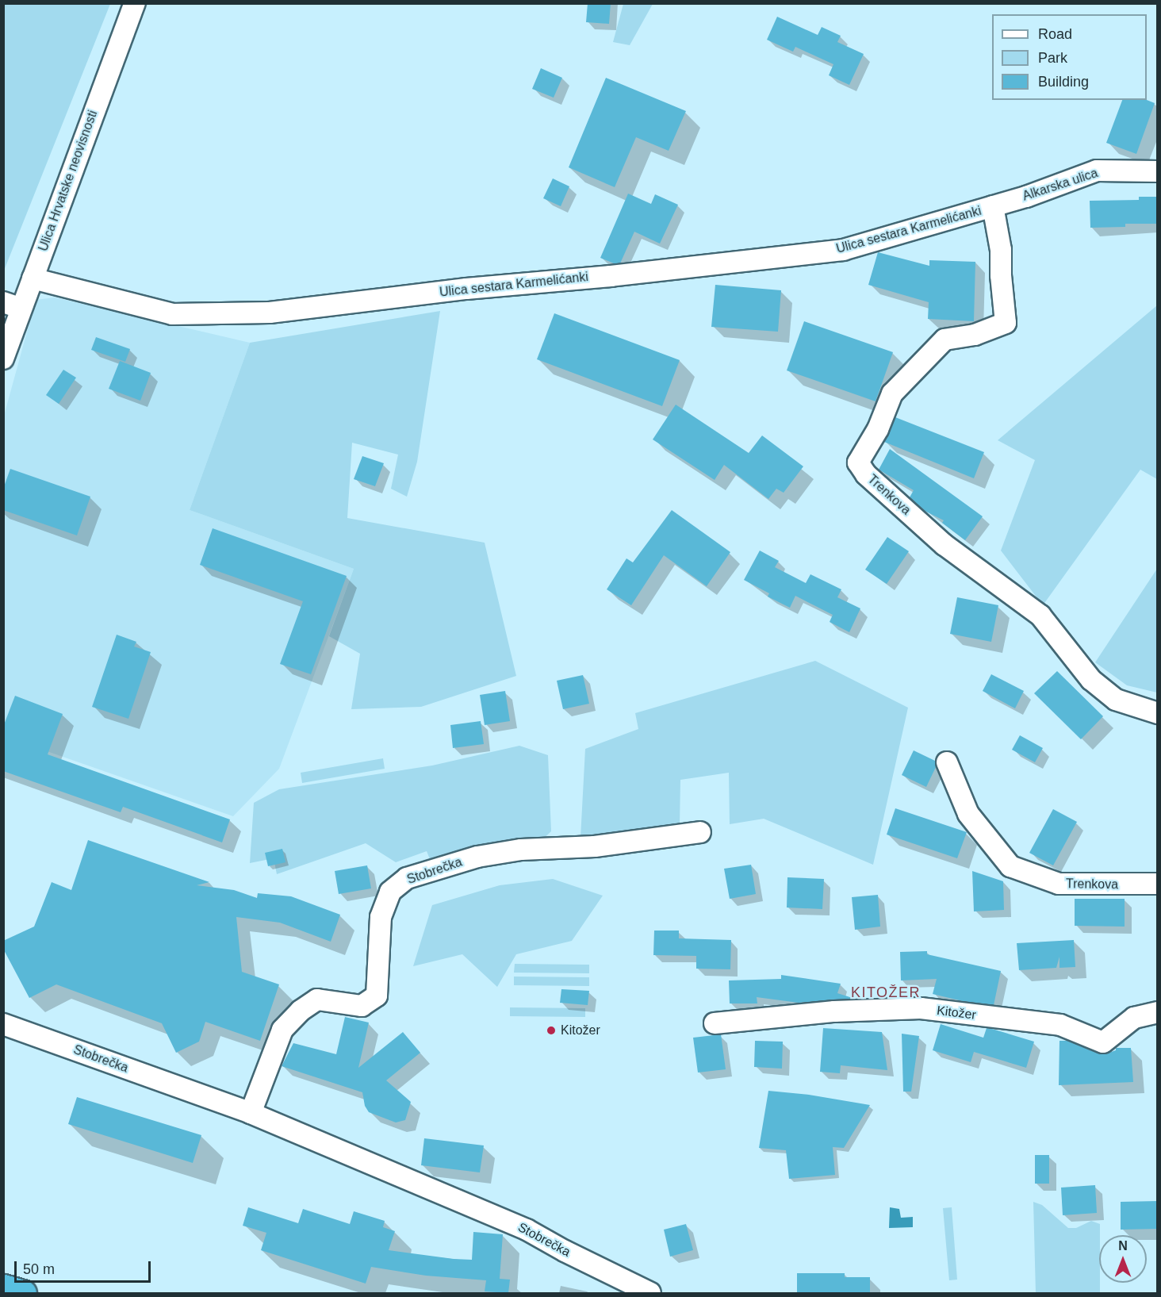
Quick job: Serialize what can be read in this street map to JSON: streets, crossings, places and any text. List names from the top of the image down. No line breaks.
{"streets":{"street":["Ulica Hrvatske neovisnosti","Alkarska ulica","Ulica sestara Karmelićanki","Trenkova","Stobrečka","Kitožer"]},"crossings":[["Ulica Hrvatske neovisnosti","Ulica sestara Karmelićanki"],["Alkarska ulica","Ulica sestara Karmelićanki"],["Alkarska ulica","Trenkova"],["Ulica sestara Karmelićanki","Trenkova"]],"districts":["KITOŽER"],"places":["Kitožer"],"legend":["Road","Park","Building"],"scale_bar":"50 m","north":"top"}
